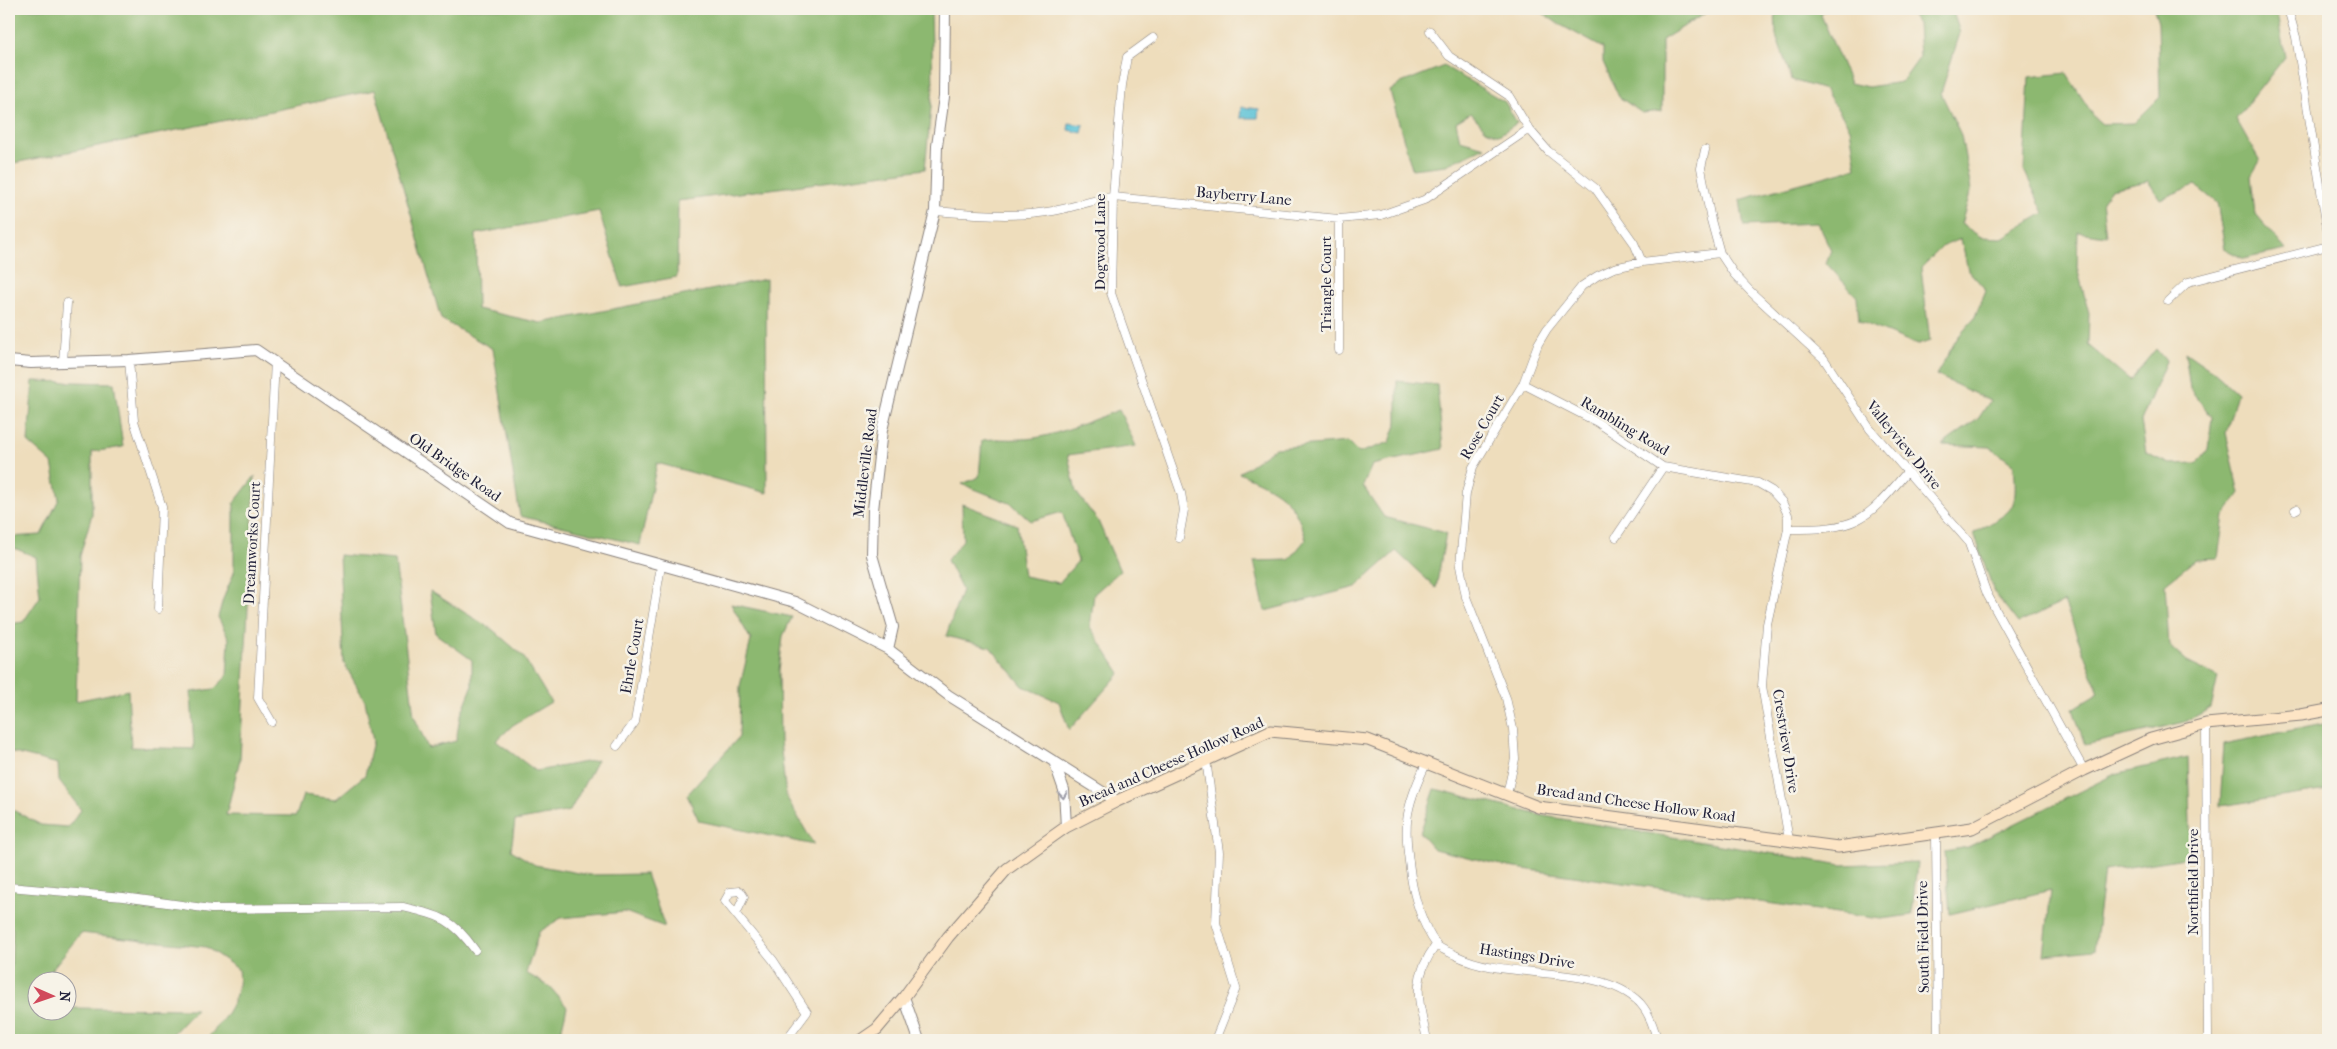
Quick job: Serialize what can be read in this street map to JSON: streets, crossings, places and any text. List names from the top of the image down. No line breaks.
{"streets":{"main road":["Bread and Cheese Hollow Road"],"street":["Bayberry Lane","Dogwood Lane","Triangle Court","Rambling Road","Rose Court","Valleyview Drive","Middleville Road","Old Bridge Road","Dreamworks Court","Ehrle Court","Crestview Drive","Northfield Drive","South Field Drive","Hastings Drive"]},"crossings":[["Bayberry Lane","Dogwood Lane"],["Bayberry Lane","Triangle Court"],["Bayberry Lane","Middleville Road"],["Rambling Road","Rose Court"],["Rambling Road","Crestview Drive"],["Rose Court","Valleyview Drive"],["Rose Court","Bread and Cheese Hollow Road"],["Valleyview Drive","Bread and Cheese Hollow Road"],["Middleville Road","Old Bridge Road"],["Old Bridge Road","Dreamworks Court"],["Old Bridge Road","Ehrle Court"],["Crestview Drive","Bread and Cheese Hollow Road"],["Bread and Cheese Hollow Road","Northfield Drive"],["Bread and Cheese Hollow Road","South Field Drive"]],"north":"right"}
